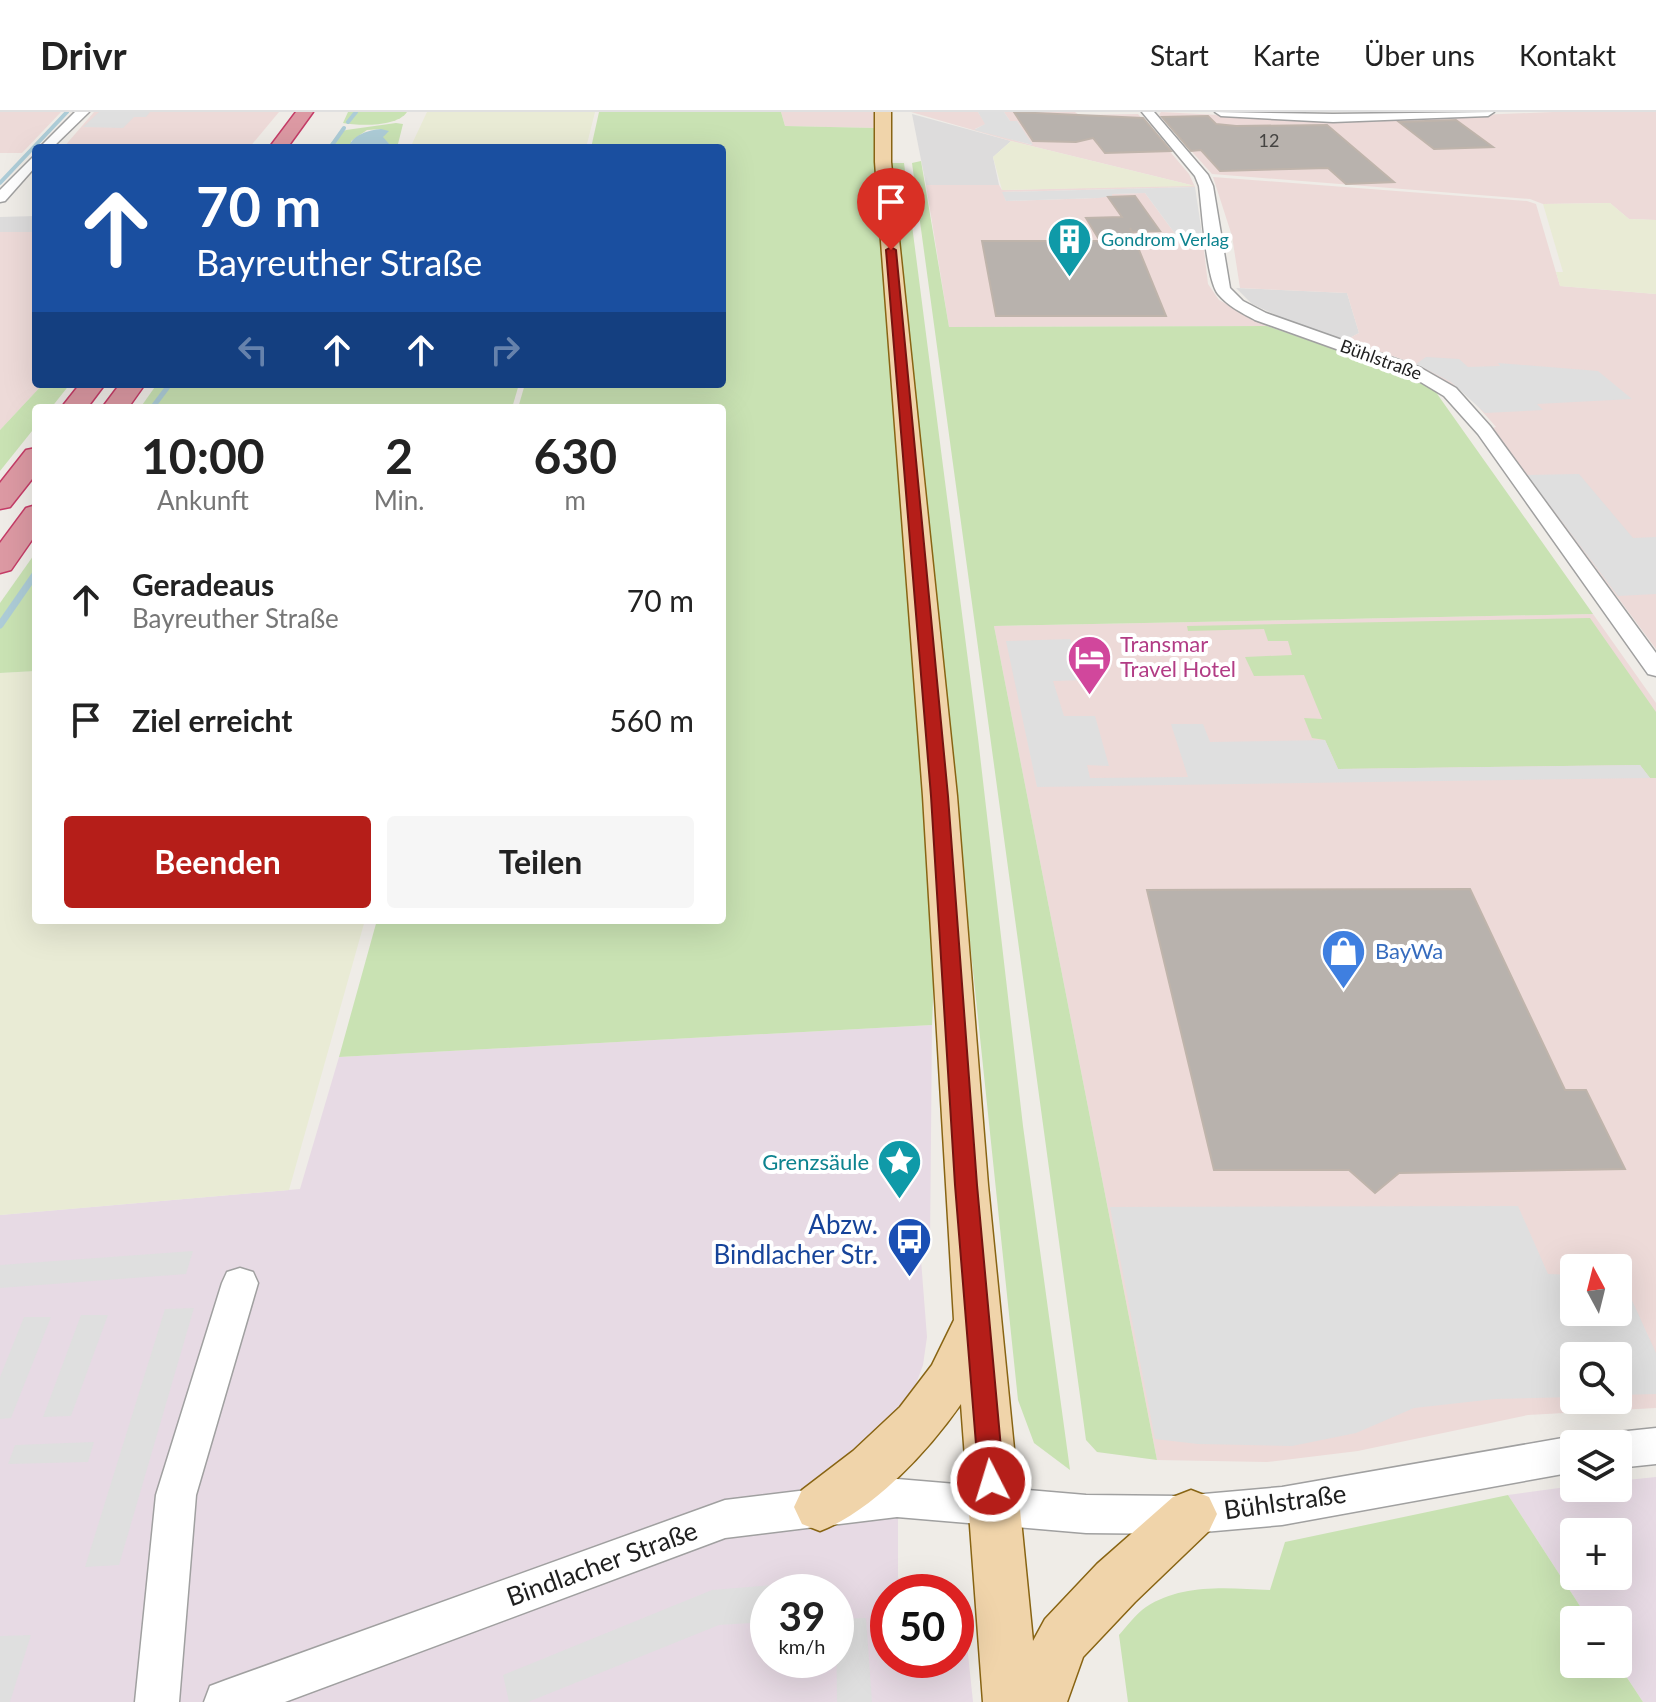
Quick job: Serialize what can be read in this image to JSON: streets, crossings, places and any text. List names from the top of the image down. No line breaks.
{"streets":{"street":["Bühlstraße","Bindlacher Straße"]},"crossings":[["Bühlstraße","Bindlacher Straße"]],"places":{"building":["Gondrom Verlag"],"hotel":["Transmar Travel Hotel"],"shop":["BayWa"],"place":["Grenzsäule"],"bus stop":["Abzw. Bindlacher Str."]},"house_numbers":["12"],"north":"top","page":{"header":"Drivr","nav":["Start","Karte","Über uns","Kontakt"],"turn":["70 m","Bayreuther Straße"],"eta":["10:00","Ankunft","2","Min.","630","m"],"list":[{"name":"Geradeaus","note":"Bayreuther Straße","value":"70 m"},{"name":"Ziel erreicht","value":"560 m"}],"buttons":["Beenden","Teilen"],"map_buttons":["+","−"],"speed":"39 km/h","limit":"50"}}
